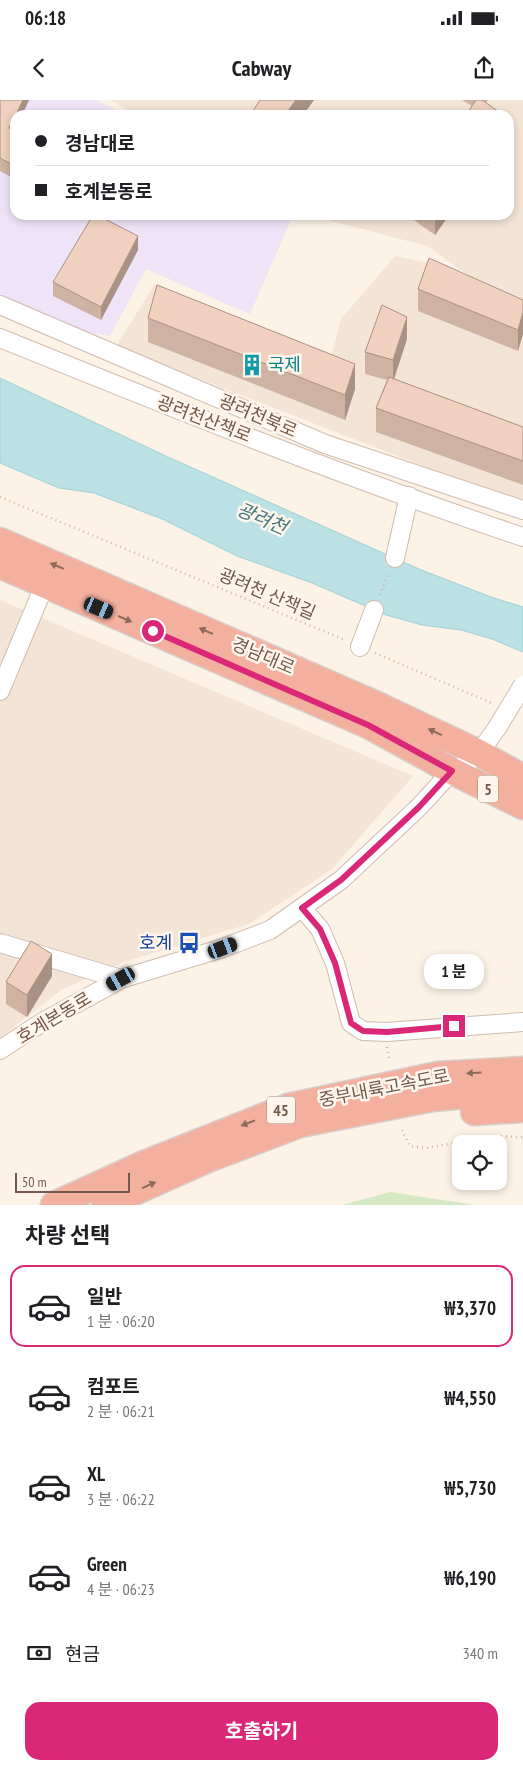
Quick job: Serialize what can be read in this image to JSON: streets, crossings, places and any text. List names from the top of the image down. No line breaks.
{"streets":{"highway":["경남대로","5","중부내륙고속도로","45"],"street":["광려천북로","광려천산책로","호계본동로"],"path":["광려천 산책길"]},"crossings":[["경남대로","호계본동로"]],"water":["광려천"],"places":{"building":["국제"],"bus stop":["호계"]},"scale_bar":"50 m","page":{"status":"06:18","header":"Cabway","banner":["경남대로","호계본동로"],"bubble":"1 분","scale":"50 m","heading":"차량 선택","list":[{"name":"일반","note":"1 분 · 06:20","value":"₩3,370"},{"name":"컴포트","note":"2 분 · 06:21","value":"₩4,550"},{"name":"XL","note":"3 분 · 06:22","value":"₩5,730"},{"name":"Green","note":"4 분 · 06:23","value":"₩6,190"}],"pay":["현금","340 m"],"buttons":"호출하기"}}
